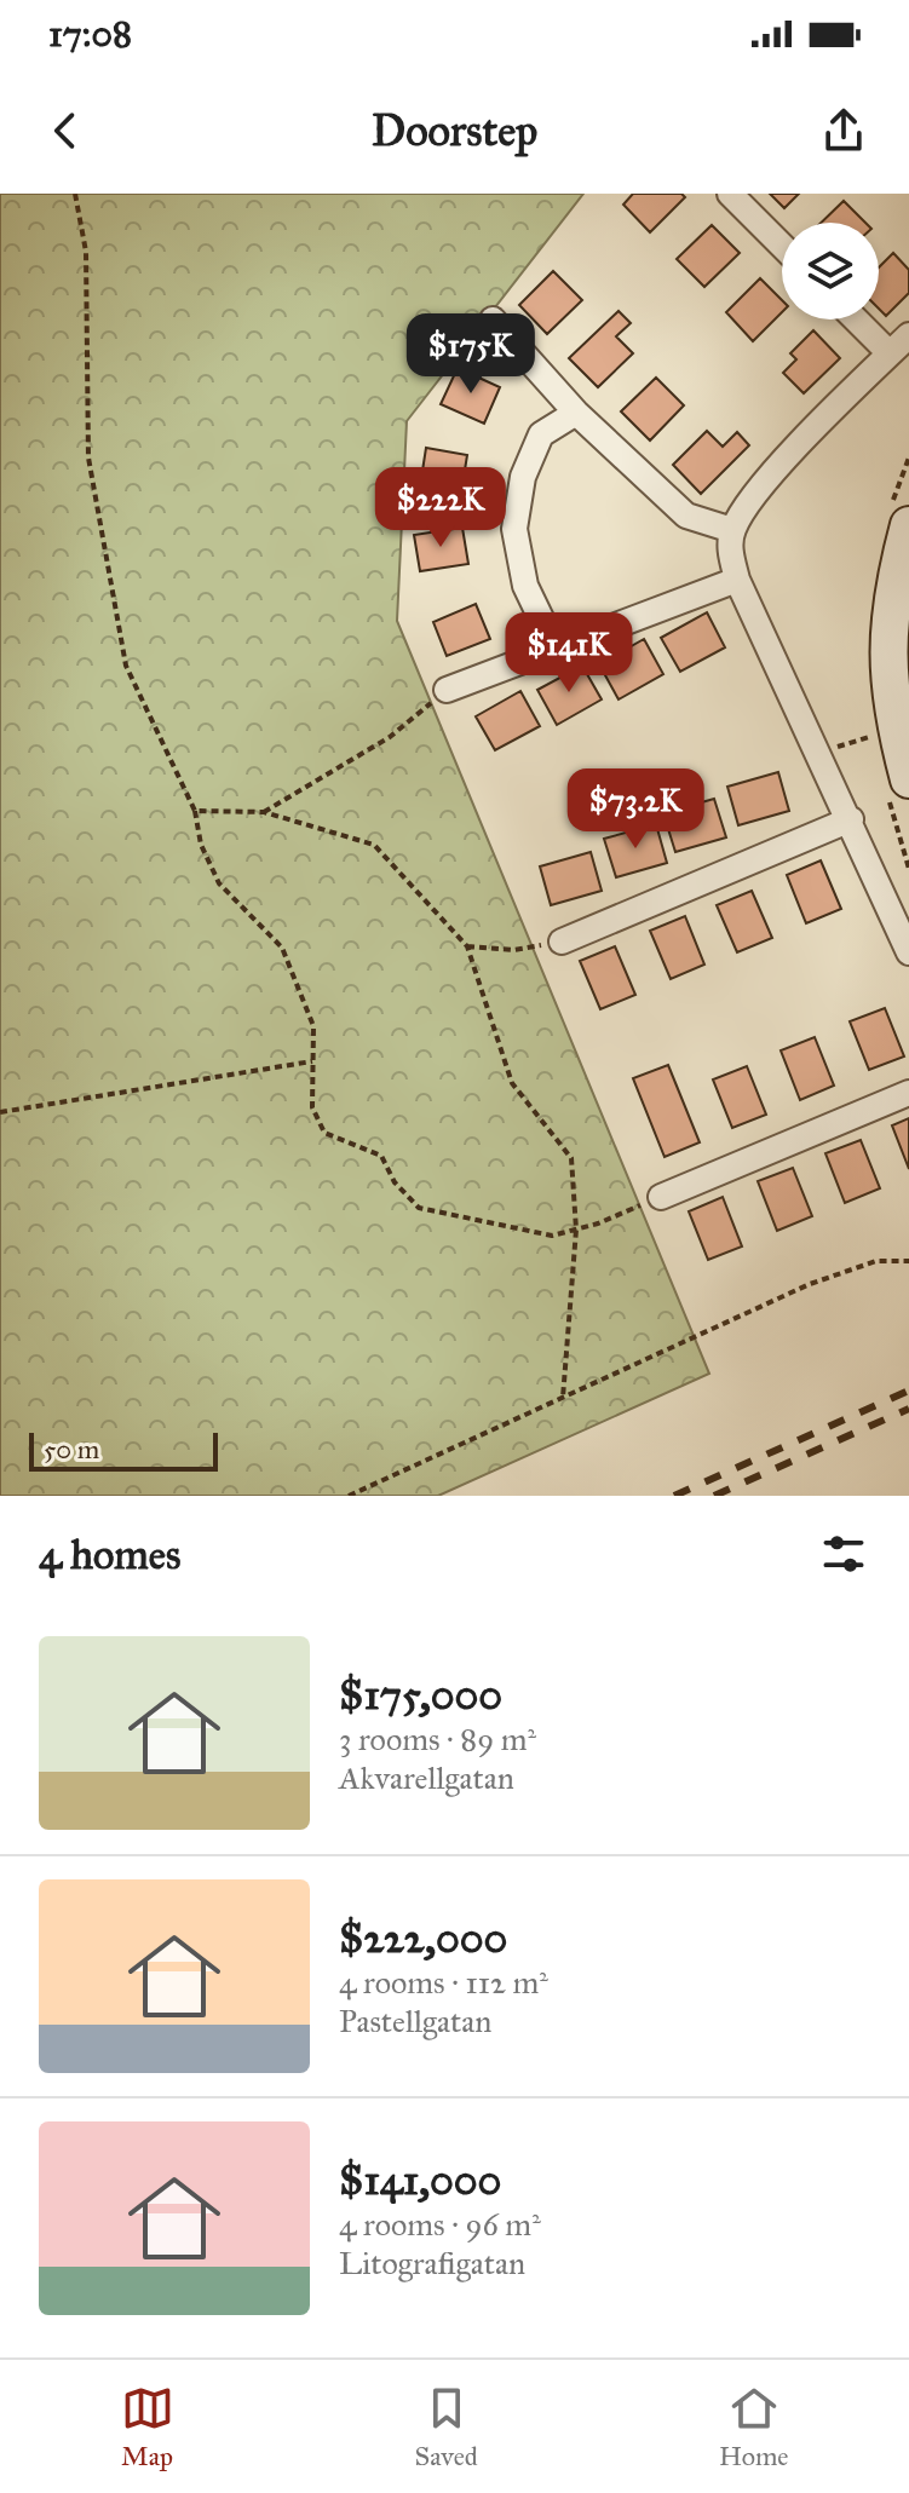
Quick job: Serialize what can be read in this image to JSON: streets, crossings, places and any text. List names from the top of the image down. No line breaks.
{"scale_bar":"50 m","page":{"status":"17:08","header":"Doorstep","price":["$175K","$222K","$141K","$73.2K"],"scale":"50 m","heading":"4 homes","list":[{"name":"$175,000","note":"3 rooms · 89 m² · Akvarellgatan"},{"name":"$222,000","note":"4 rooms · 112 m² · Pastellgatan"},{"name":"$141,000","note":"4 rooms · 96 m² · Litografigatan"}],"tabs":["Map","Saved","Home"]}}
